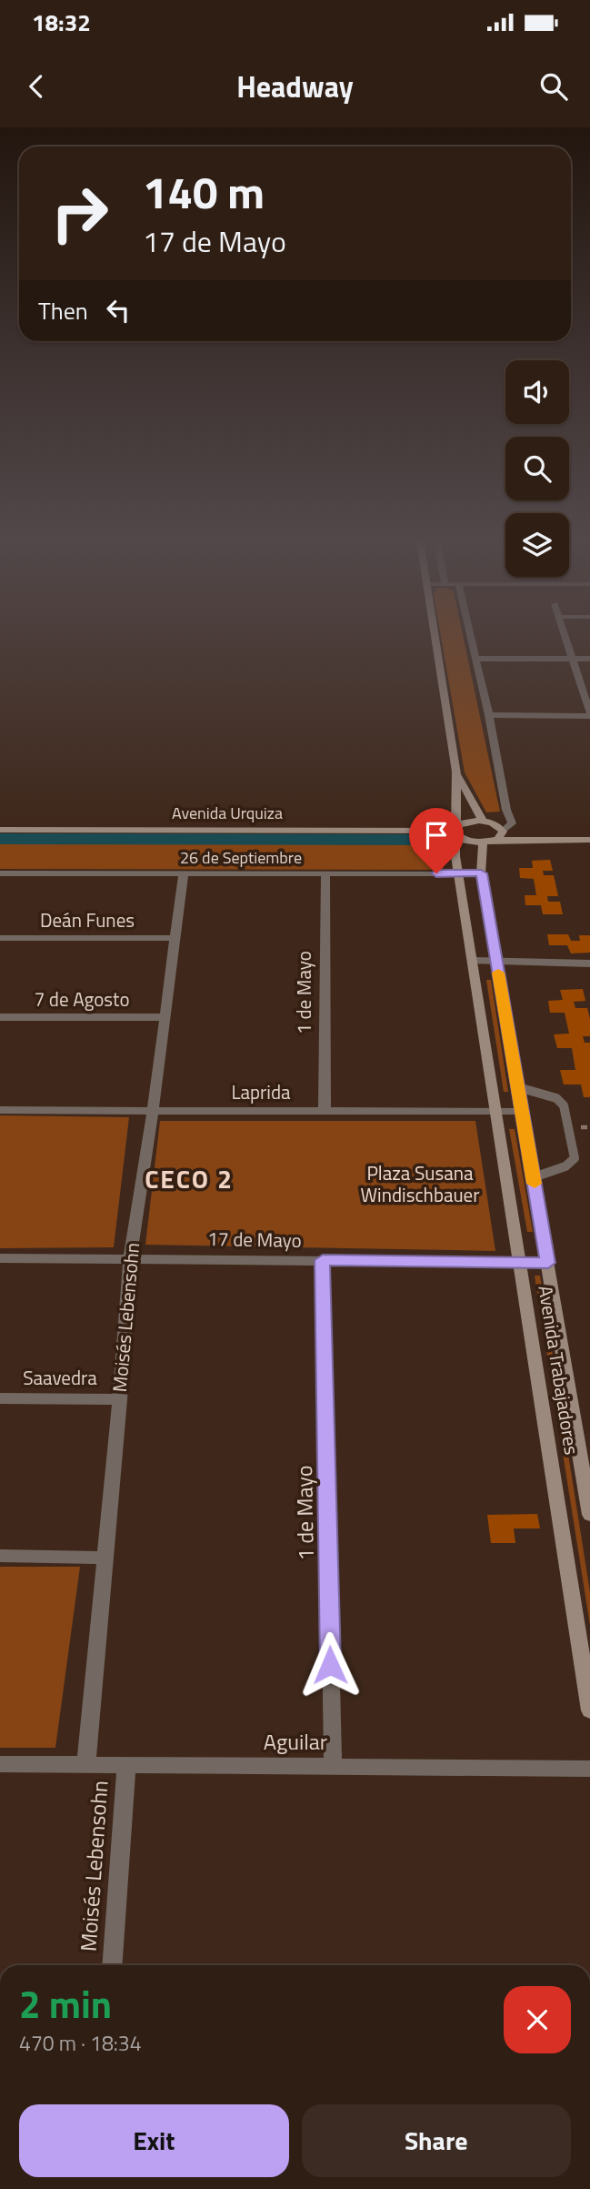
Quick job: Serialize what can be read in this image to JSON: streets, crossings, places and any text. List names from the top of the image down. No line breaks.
{"streets":{"main road":["Avenida Urquiza","Avenida Trabajadores"],"street":["26 de Septiembre","Deán Funes","1 de Mayo","7 de Agosto","Laprida","17 de Mayo","Moisés Lebensohn","Saavedra","Aguilar"]},"crossings":[["Avenida Urquiza","Avenida Trabajadores"],["26 de Septiembre","1 de Mayo"],["26 de Septiembre","Moisés Lebensohn"],["26 de Septiembre","Avenida Trabajadores"],["Deán Funes","Moisés Lebensohn"],["1 de Mayo","Laprida"],["1 de Mayo","17 de Mayo"],["1 de Mayo","Aguilar"],["7 de Agosto","Moisés Lebensohn"],["Laprida","Moisés Lebensohn"],["Laprida","Avenida Trabajadores"],["17 de Mayo","Moisés Lebensohn"],["17 de Mayo","Avenida Trabajadores"],["Moisés Lebensohn","Saavedra"],["Moisés Lebensohn","Aguilar"]],"districts":["CECO 2"],"parks":["Plaza Susana Windischbauer"],"page":{"status":"18:32","header":"Headway","turn":["140 m","17 de Mayo"],"then":"Then","heading":["2 min","470 m · 18:34"],"buttons":["Exit","Share"]}}
